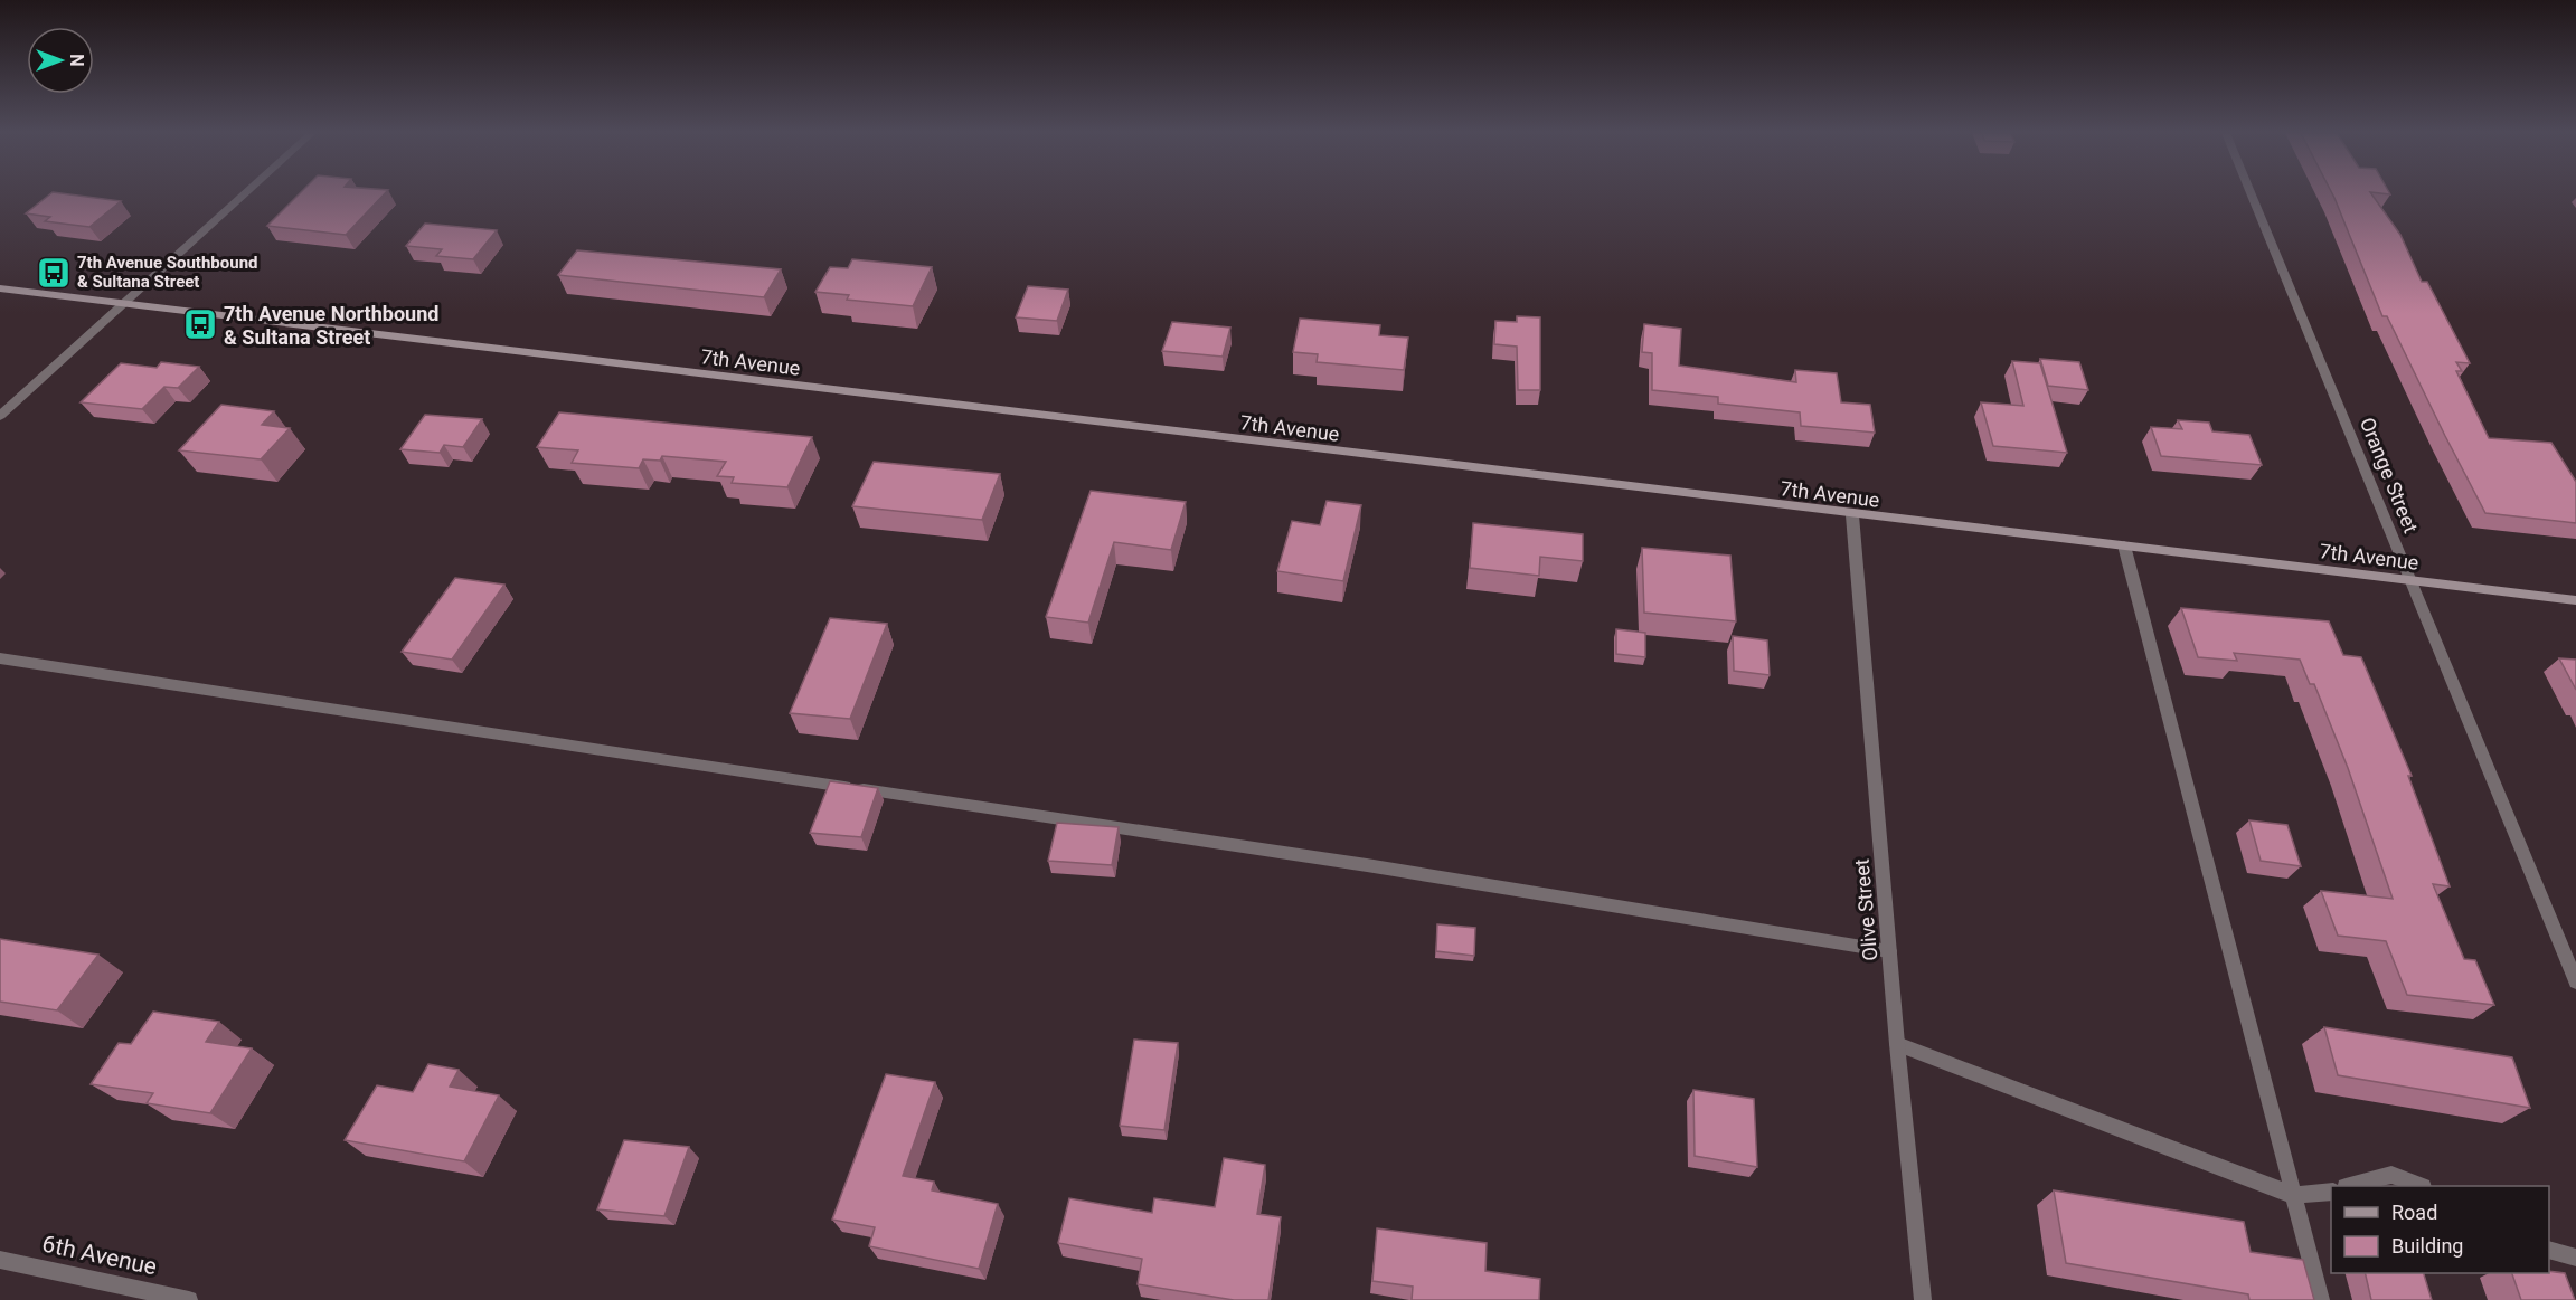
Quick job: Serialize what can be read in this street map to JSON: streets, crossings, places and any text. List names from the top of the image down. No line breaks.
{"streets":{"street":["7th Avenue","Orange Street","Olive Street","6th Avenue"]},"crossings":[["7th Avenue","Orange Street"],["7th Avenue","Olive Street"]],"places":{"bus stop":["7th Avenue Southbound & Sultana Street","7th Avenue Northbound & Sultana Street"]},"legend":["Road","Building"],"north":"right"}
